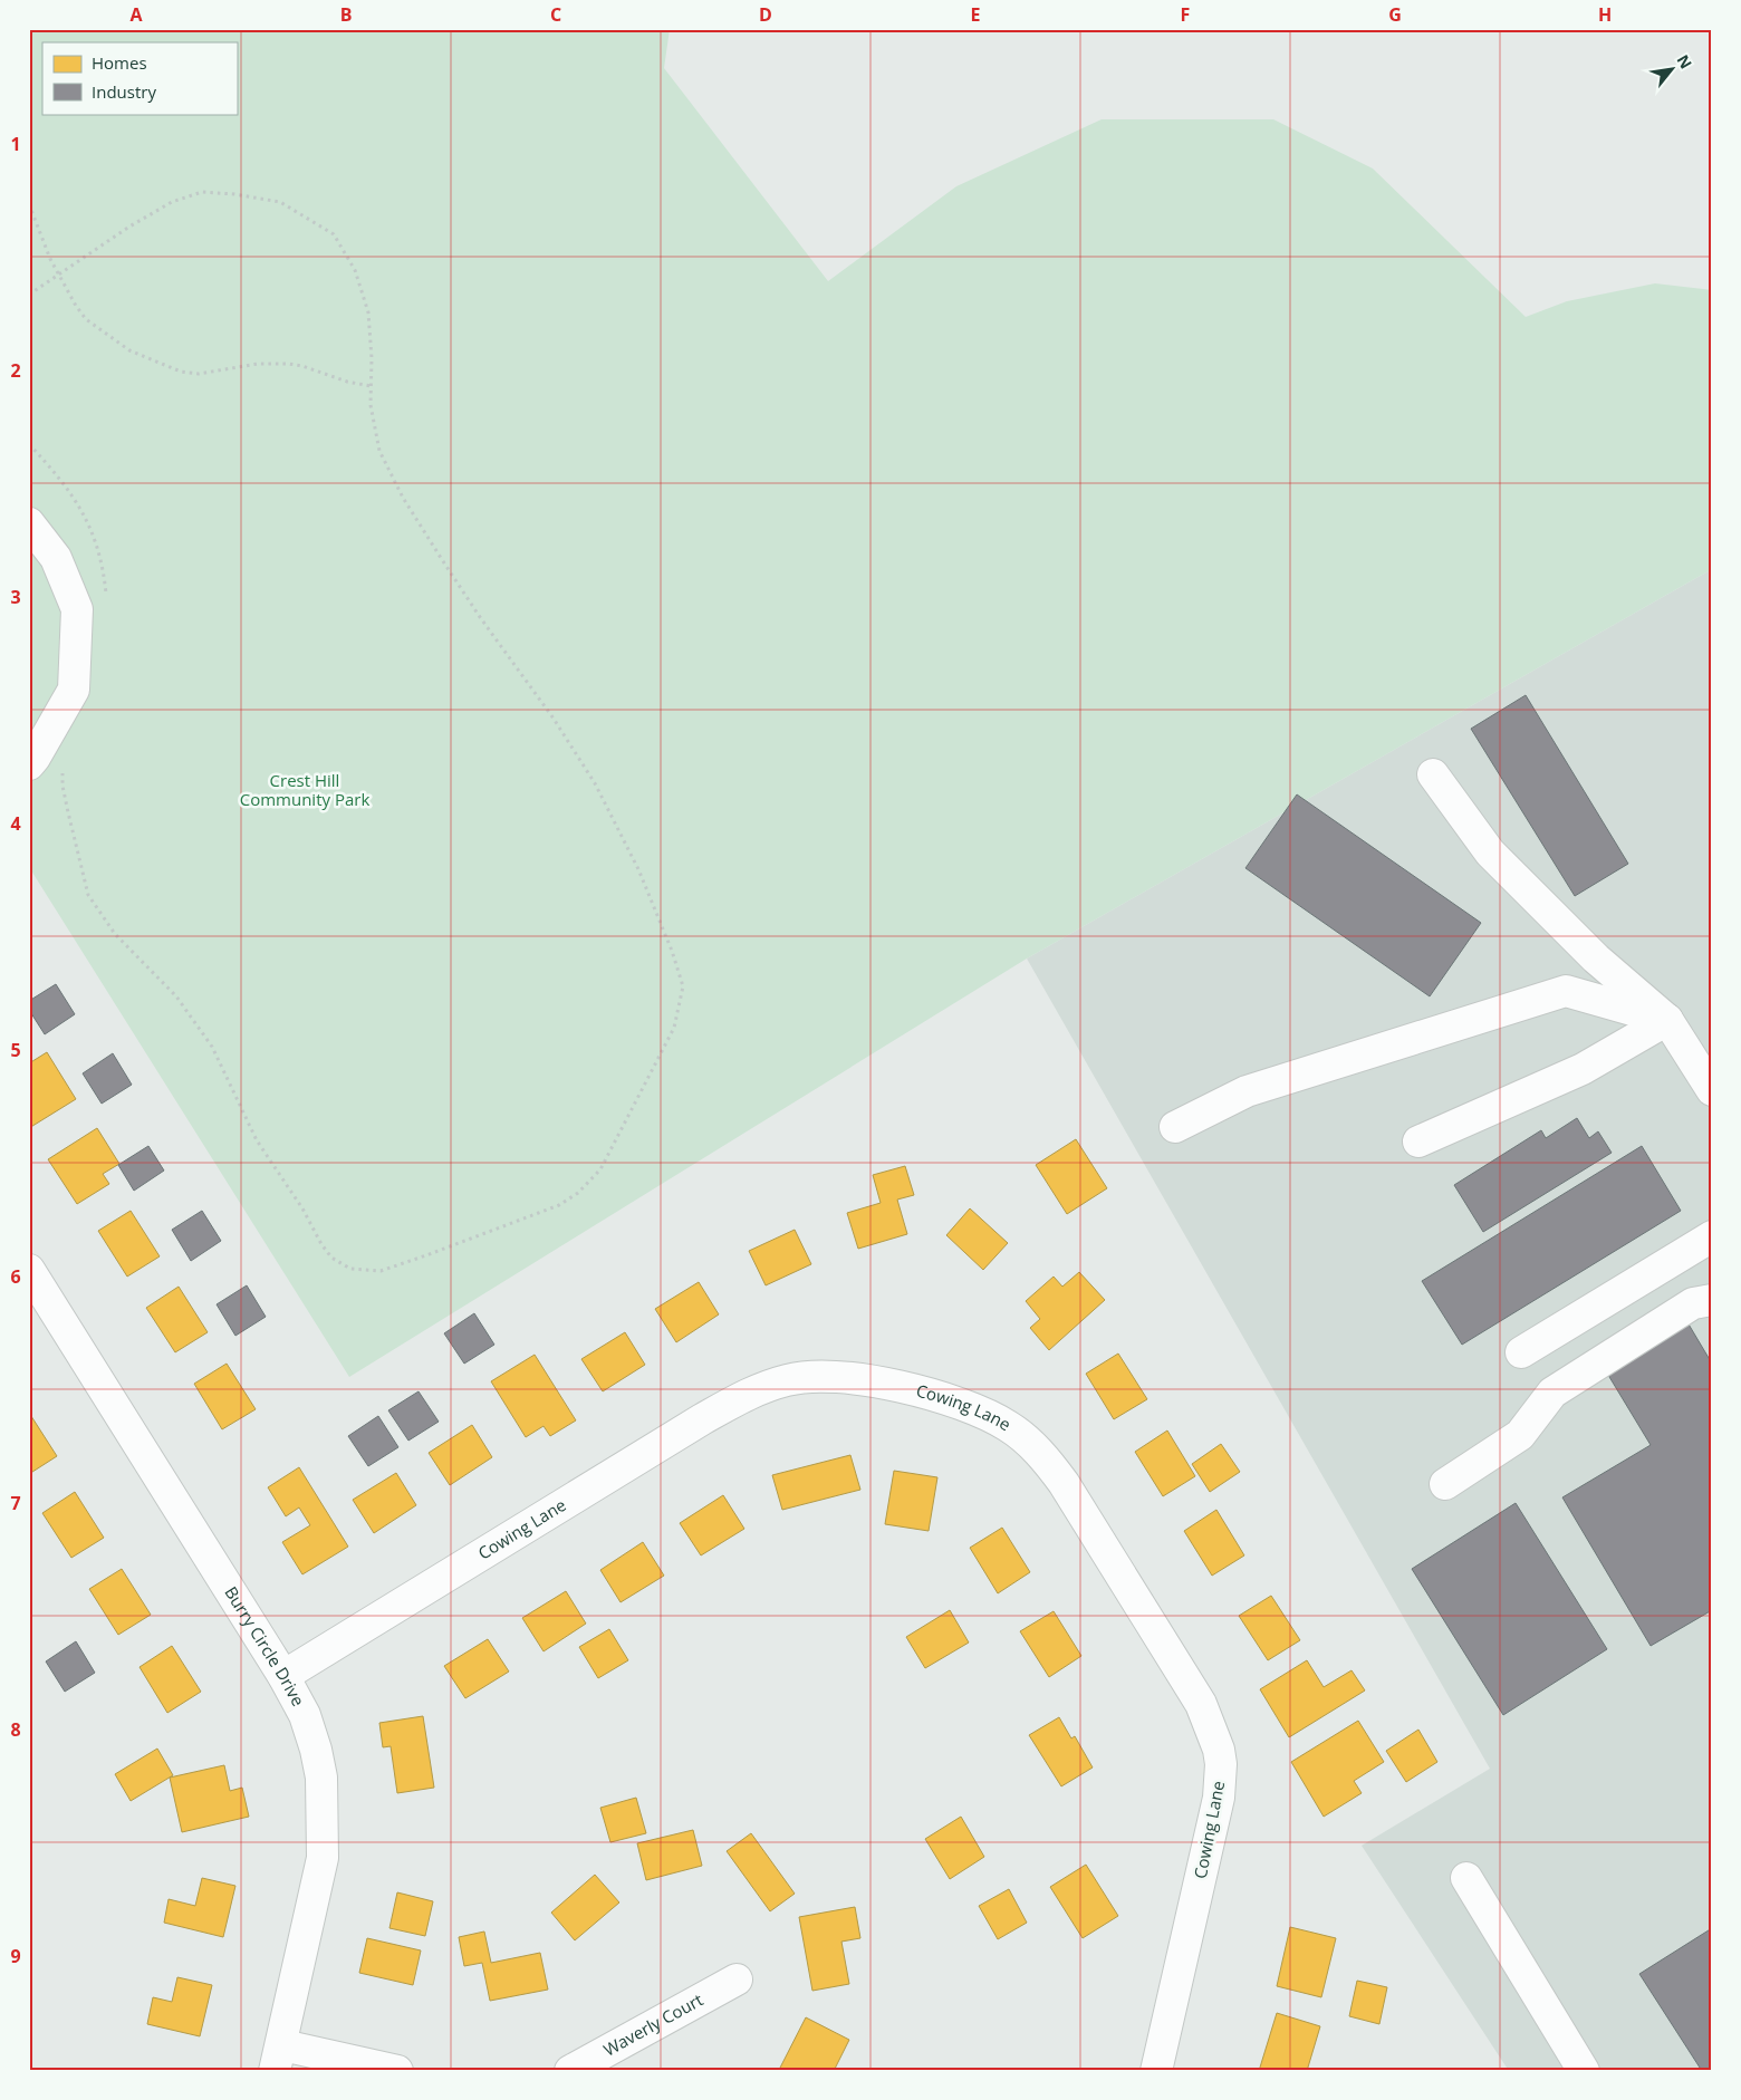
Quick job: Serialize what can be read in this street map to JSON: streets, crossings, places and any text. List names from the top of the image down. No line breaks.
{"streets":{"street":["Cowing Lane","Burry Circle Drive","Waverly Court"]},"crossings":[["Cowing Lane","Burry Circle Drive"]],"parks":["Crest Hill Community Park"],"legend":["Homes","Industry"],"north":"top right","grid":{"columns":["A","B","C","D","E","F","G","H"],"rows":["1","2","3","4","5","6","7","8","9"]}}
